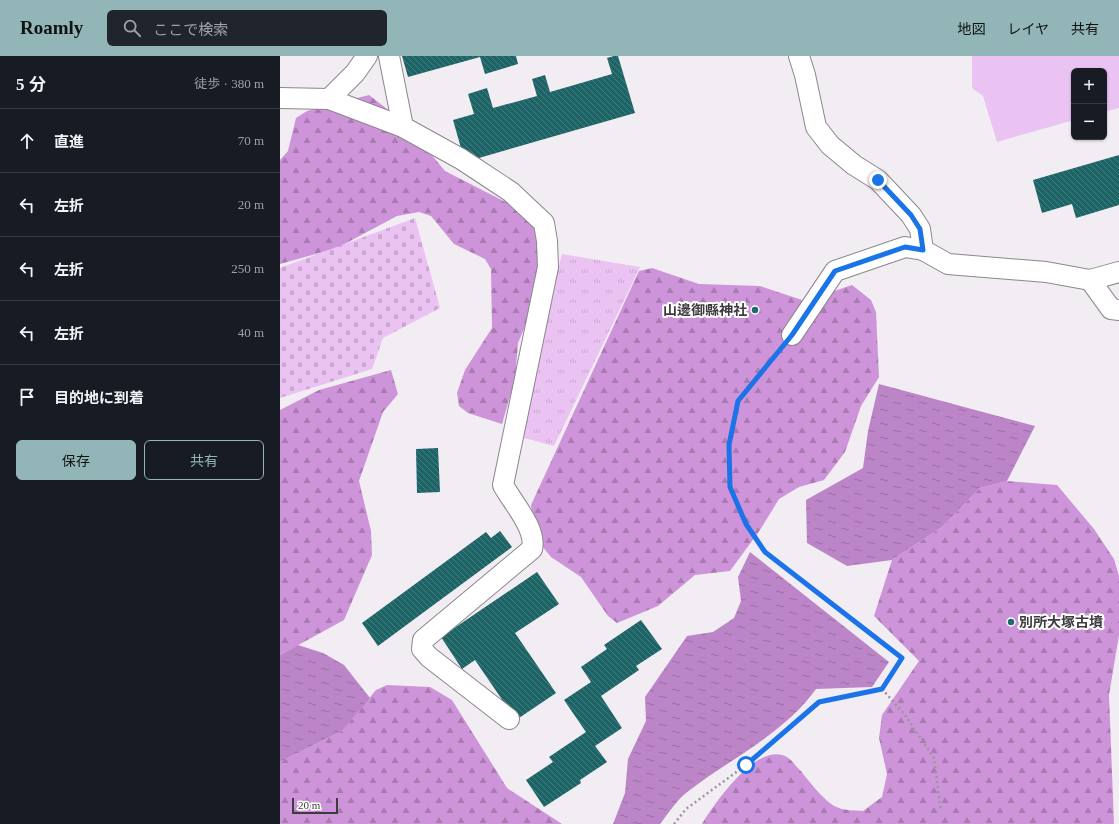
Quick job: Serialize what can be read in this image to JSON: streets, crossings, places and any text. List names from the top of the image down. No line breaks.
{"places":["山邊御縣神社","別所大塚古墳"],"scale_bar":"20 m","page":{"header":"Roamly","search":"ここで検索","nav":["地図","レイヤ","共有"],"heading":["5 分","徒歩 · 380 m"],"map_buttons":["+","−"],"list":[["直進","70 m"],["左折","20 m"],["左折","250 m"],["左折","40 m"],"目的地に到着"],"buttons":["保存","共有"],"scale":"20 m"}}
